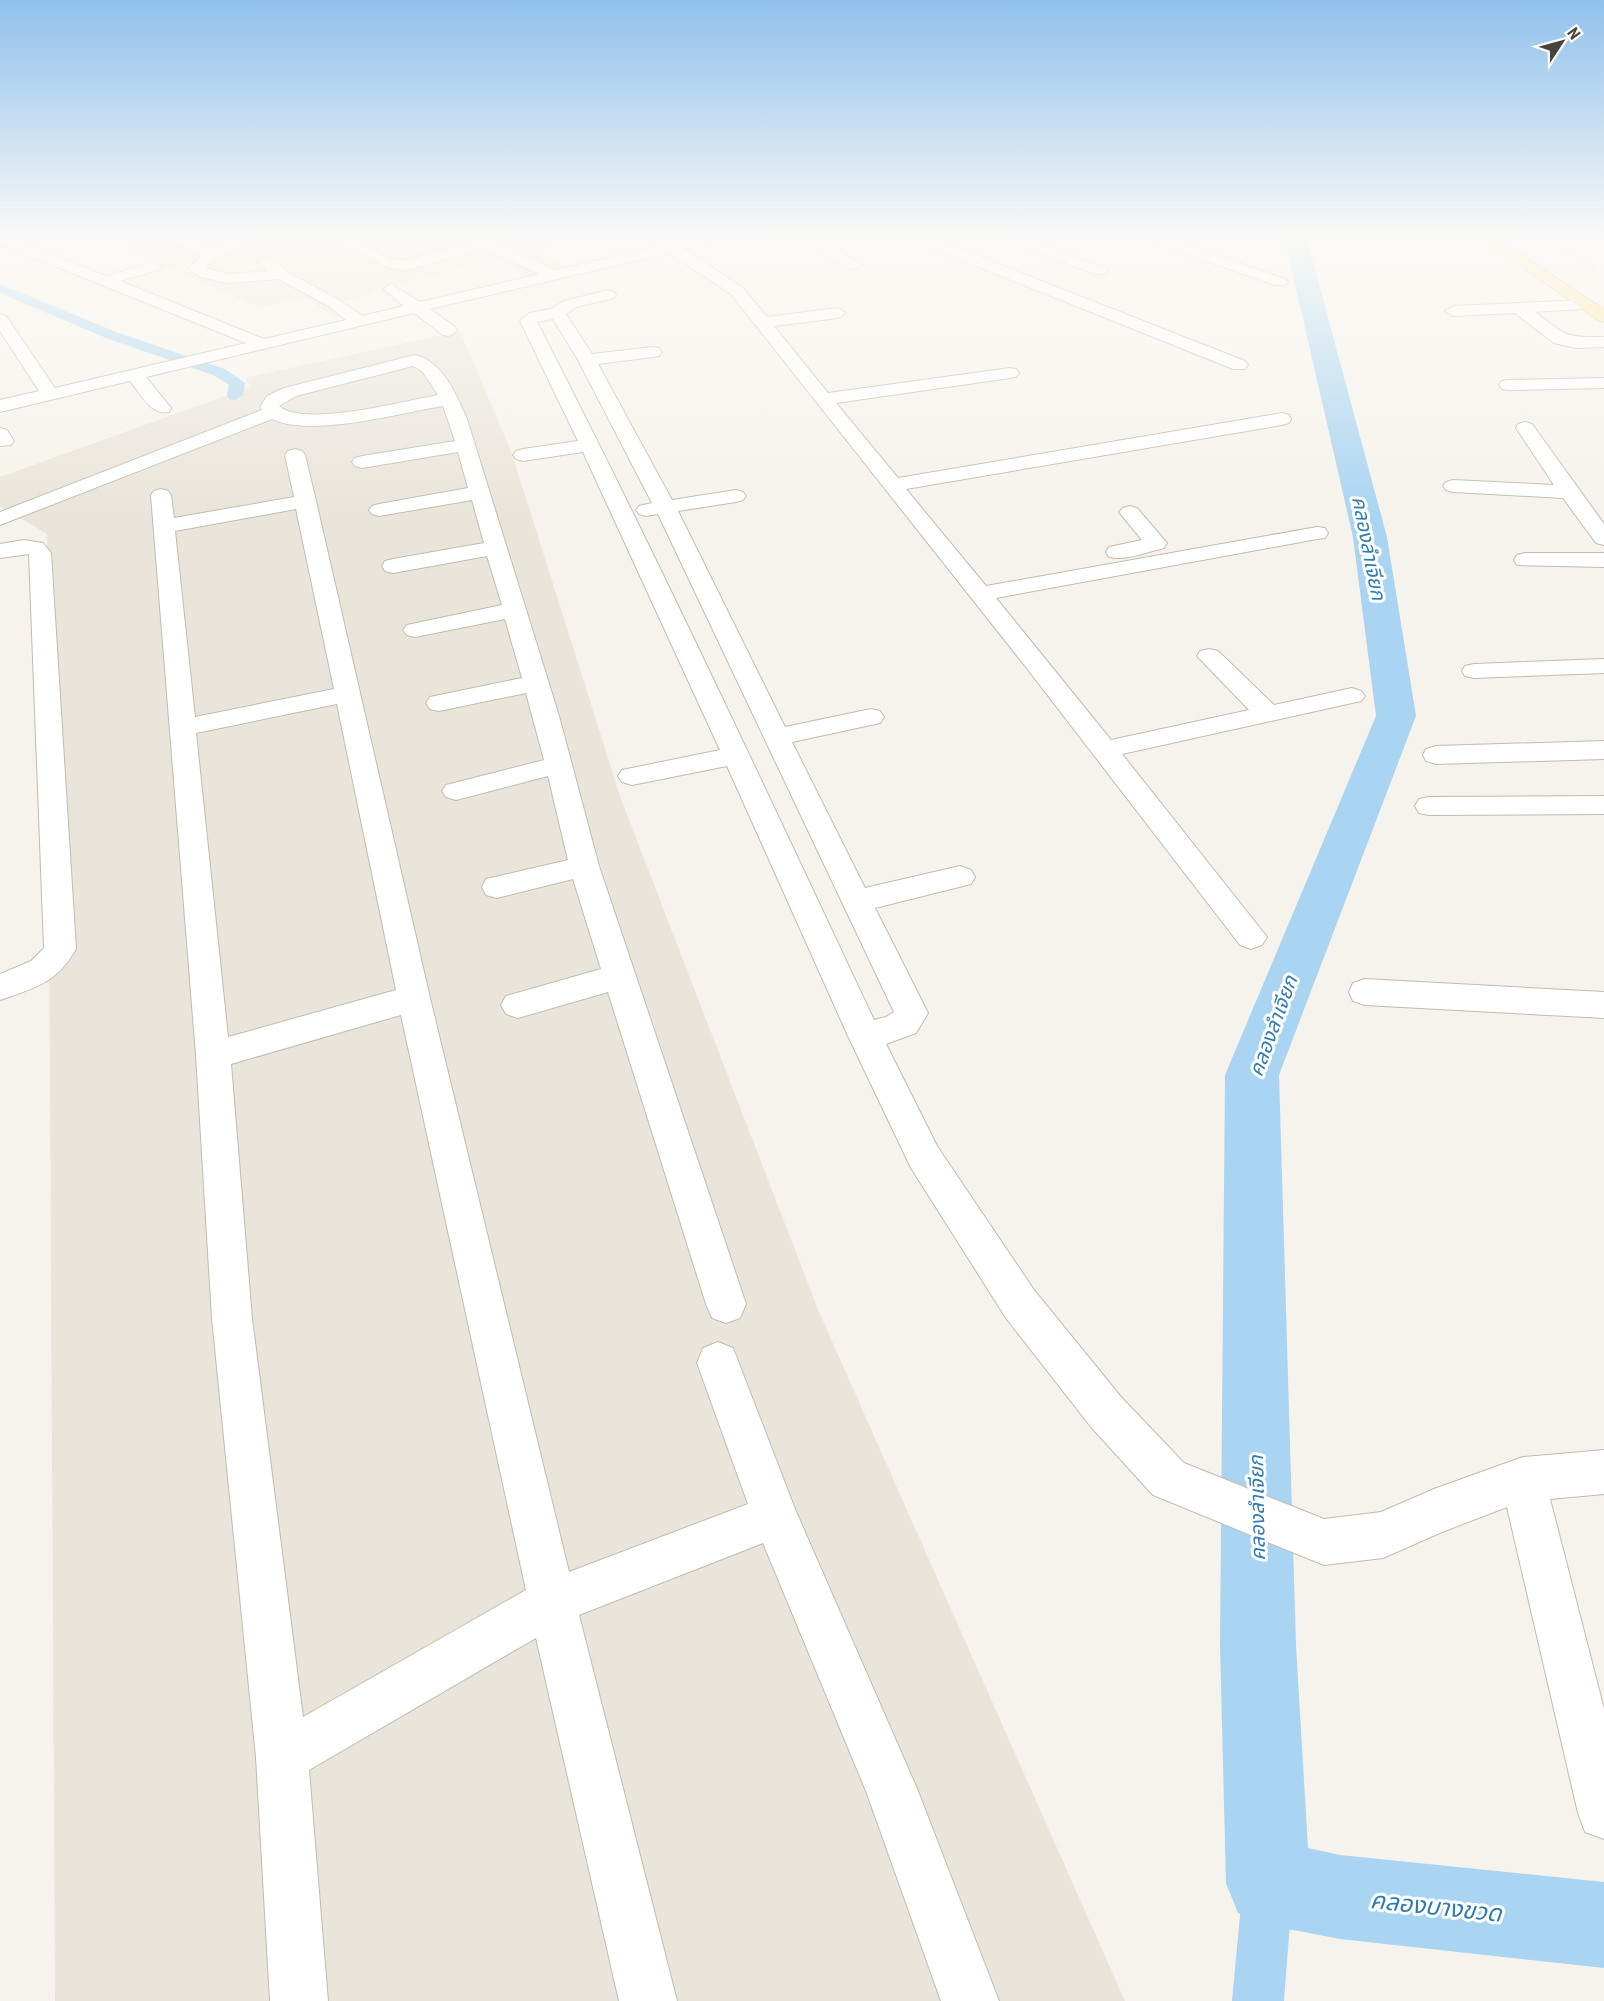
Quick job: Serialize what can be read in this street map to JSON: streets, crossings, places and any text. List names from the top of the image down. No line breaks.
{"water":["คลองลำเจียก","คลองบางขวด"],"north":"top right"}
